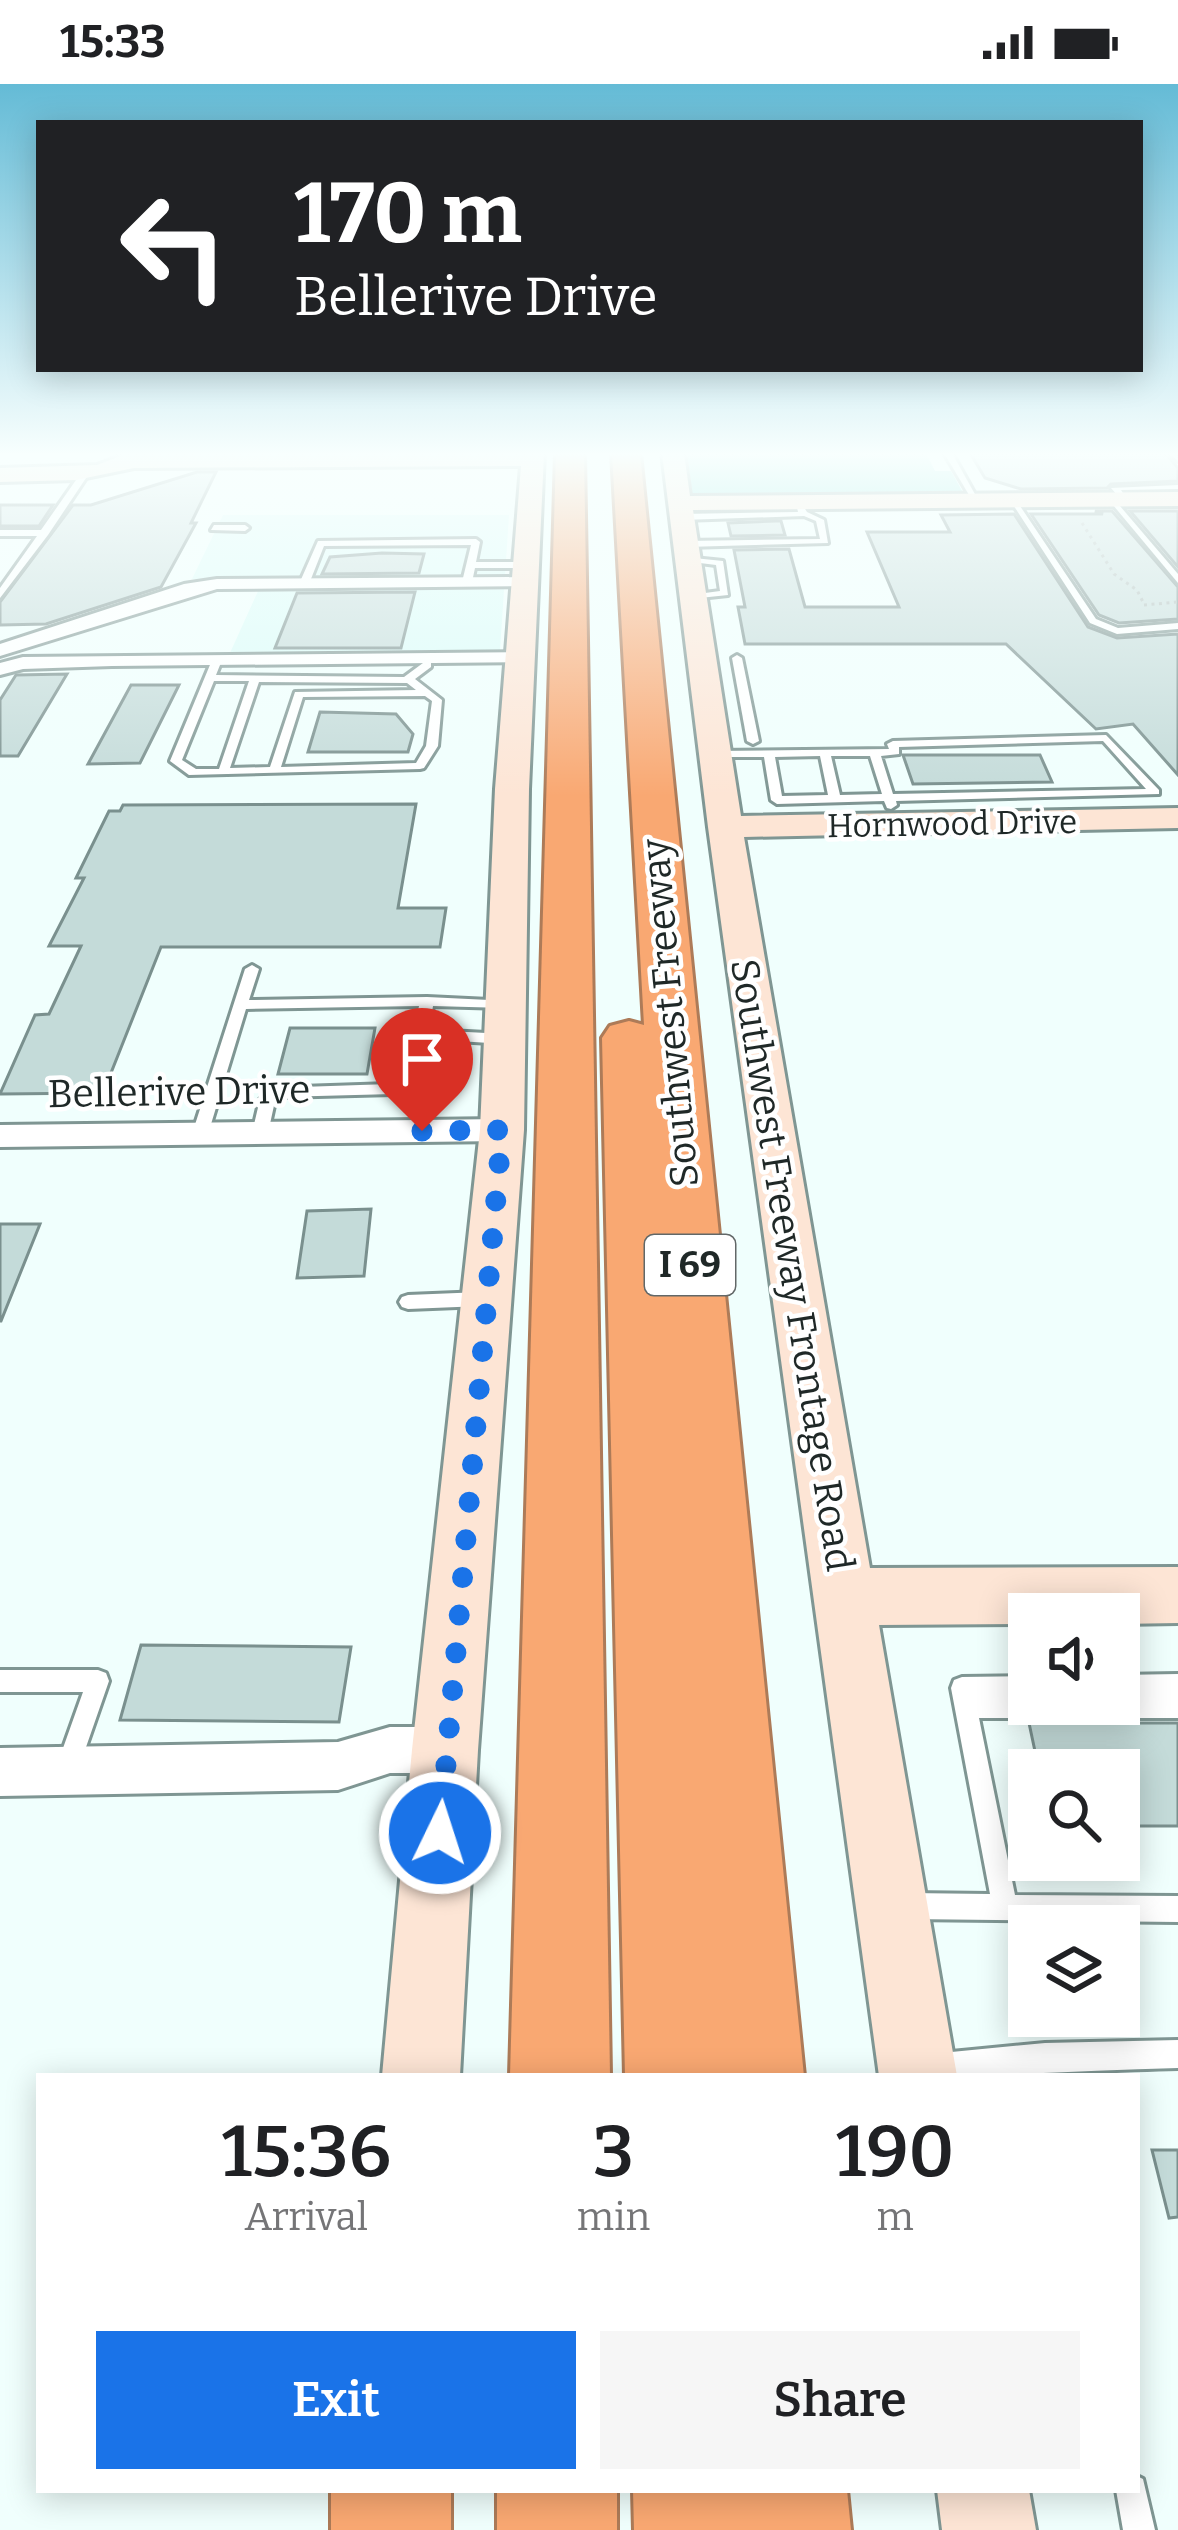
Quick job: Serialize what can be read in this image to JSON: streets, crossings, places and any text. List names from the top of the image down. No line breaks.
{"streets":{"highway":["Southwest Freeway","I 69"],"main road":["Hornwood Drive","Southwest Freeway Frontage Road"],"street":["Bellerive Drive"]},"crossings":[["Hornwood Drive","Southwest Freeway Frontage Road"]],"page":{"status":"15:33","turn":["170 m","Bellerive Drive"],"eta":["15:36","Arrival","3","min","190","m"],"buttons":["Exit","Share"]}}
